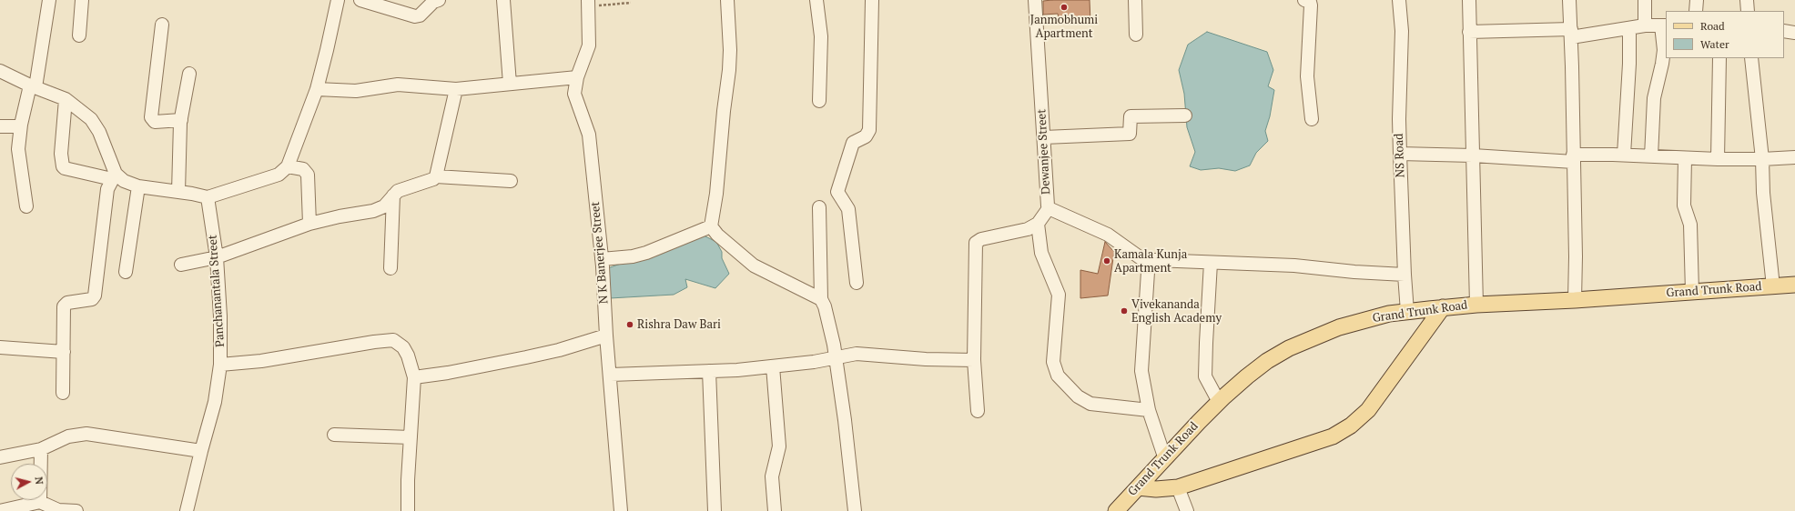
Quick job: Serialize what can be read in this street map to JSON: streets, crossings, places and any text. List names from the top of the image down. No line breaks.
{"streets":{"main road":["Grand Trunk Road"],"street":["Dewanjee Street","NS Road","N K Banerjee Street","Panchanantala Street"]},"crossings":[["NS Road","Grand Trunk Road"]],"places":["Janmobhumi Apartment","Kamala Kunja Apartment","Vivekananda English Academy","Rishra Daw Bari"],"legend":["Road","Water"],"north":"right"}
